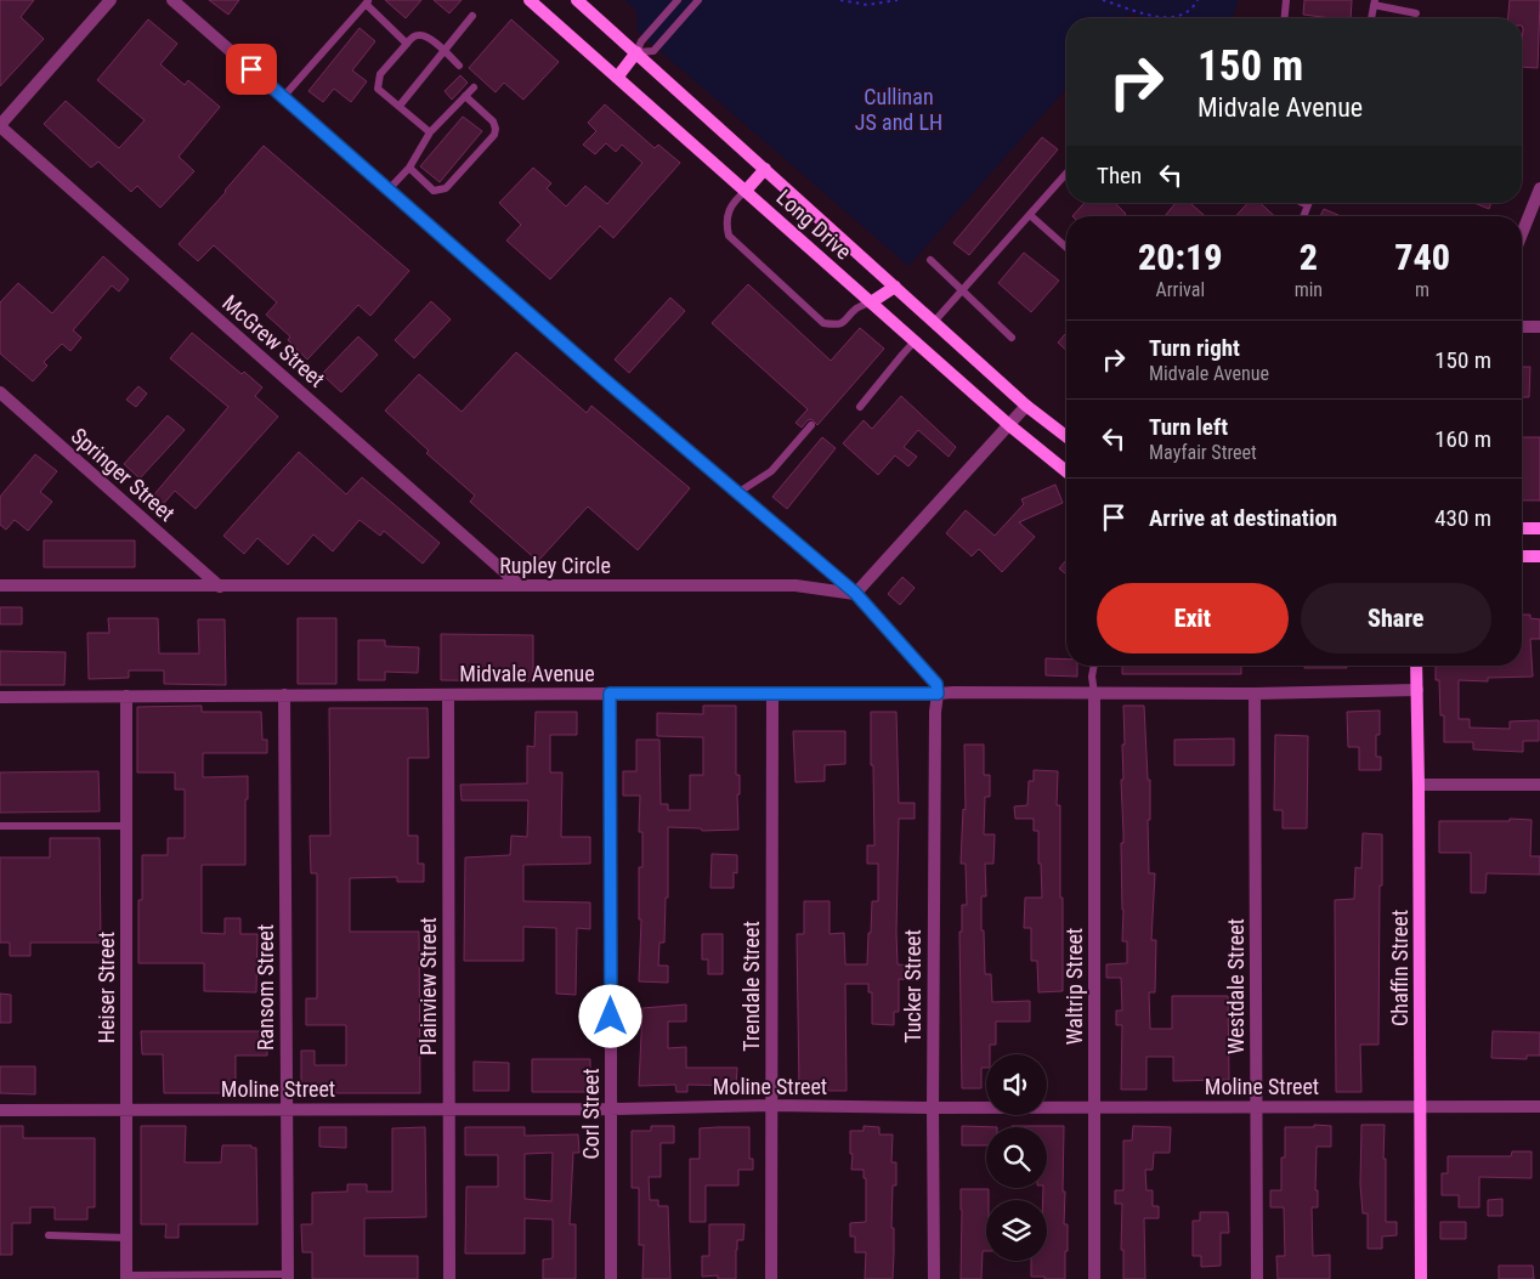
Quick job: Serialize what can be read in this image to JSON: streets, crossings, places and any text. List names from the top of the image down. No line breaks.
{"streets":{"main road":["Long Drive","Chaffin Street"],"street":["McGrew Street","Springer Street","Rupley Circle","Midvale Avenue","Plainview Street","Trendale Street","Tucker Street","Waltrip Street","Westdale Street","Heiser Street","Ransom Street","Moline Street","Corl Street"]},"crossings":[["McGrew Street","Rupley Circle"],["Springer Street","Rupley Circle"],["Midvale Avenue","Chaffin Street"],["Midvale Avenue","Plainview Street"],["Midvale Avenue","Trendale Street"],["Midvale Avenue","Tucker Street"],["Midvale Avenue","Waltrip Street"],["Midvale Avenue","Westdale Street"],["Midvale Avenue","Heiser Street"],["Midvale Avenue","Ransom Street"],["Midvale Avenue","Corl Street"],["Chaffin Street","Moline Street"],["Plainview Street","Moline Street"],["Trendale Street","Moline Street"],["Tucker Street","Moline Street"],["Waltrip Street","Moline Street"],["Westdale Street","Moline Street"],["Heiser Street","Moline Street"],["Ransom Street","Moline Street"],["Moline Street","Corl Street"]],"parks":["Cullinan JS and LH"],"page":{"turn":["150 m","Midvale Avenue"],"then":"Then","eta":["20:19","Arrival","2","min","740","m"],"list":[{"name":"Turn right","note":"Midvale Avenue","value":"150 m"},{"name":"Turn left","note":"Mayfair Street","value":"160 m"},{"name":"Arrive at destination","value":"430 m"}],"buttons":["Exit","Share"]}}
